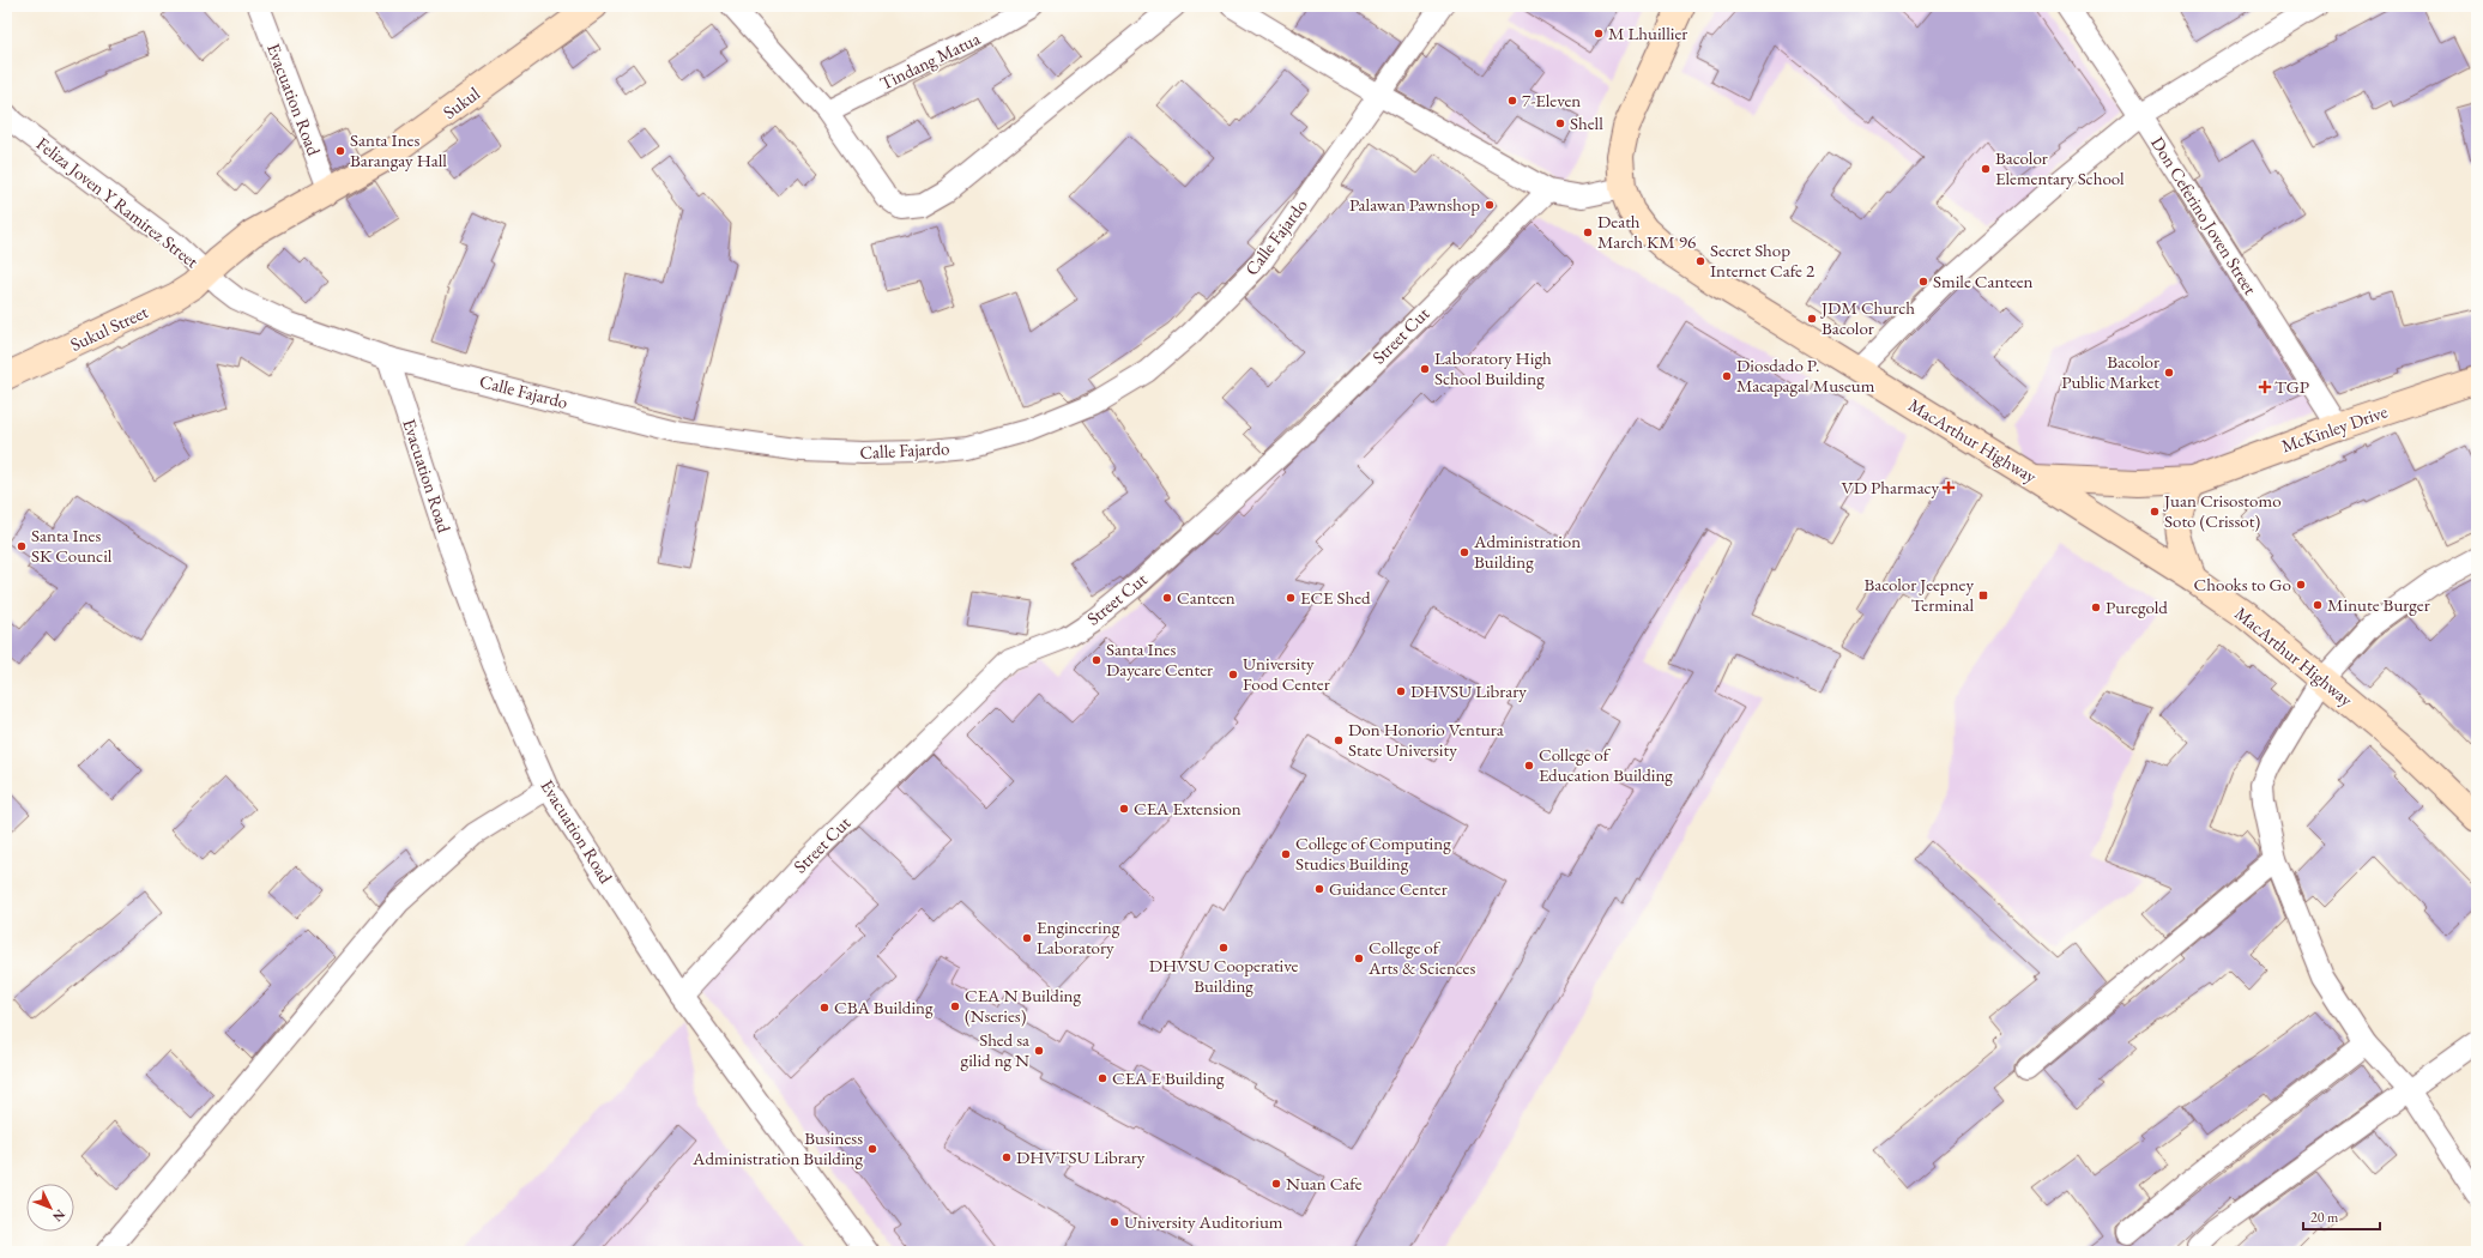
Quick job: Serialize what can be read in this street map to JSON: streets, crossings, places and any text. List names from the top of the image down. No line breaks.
{"streets":{"main road":["Sukul","Sukul Street","McKinley Drive","MacArthur Highway"],"street":["Tindang Matua","Evacuation Road","Feliza Joven Y Ramirez Street","Don Ceferino Joven Street","Calle Fajardo","Street Cut"]},"crossings":[["Evacuation Road","Sukul"],["Evacuation Road","Calle Fajardo"],["Evacuation Road","Street Cut"],["Sukul","Feliza Joven Y Ramirez Street"],["Sukul","Calle Fajardo"],["Sukul","Sukul Street"],["Feliza Joven Y Ramirez Street","Calle Fajardo"],["Feliza Joven Y Ramirez Street","Sukul Street"],["Don Ceferino Joven Street","McKinley Drive"],["Calle Fajardo","Sukul Street"],["McKinley Drive","MacArthur Highway"]],"places":{"other":["M Lhuillier","7-Eleven","Shell","Santa Ines Barangay Hall","Bacolor Elementary School","Palawan Pawnshop","Death March KM 96","Secret Shop Internet Cafe 2","Smile Canteen","JDM Church Bacolor","Laboratory High School Building","Bacolor Public Market","Diosdado P. Macapagal Museum","Juan Crisostomo Soto (Crissot)","Santa Ines SK Council","Administration Building","Chooks to Go","Canteen","ECE Shed","Minute Burger","Puregold","Santa Ines Daycare Center","University Food Center","DHVSU Library","Don Honorio Ventura State University","College of Education Building","CEA Extension","College of Computing Studies Building","Guidance Center","Engineering Laboratory","DHVSU Cooperative Building","College of Arts & Sciences","CEA N Building (Nseries)","CBA Building","Shed sa gilid ng N","CEA E Building","Business Administration Building","DHVTSU Library","Nuan Cafe","University Auditorium"],"health":["TGP","VD Pharmacy"],"transit":["Bacolor Jeepney Terminal"]},"scale_bar":"20 m","north":"bottom right"}
